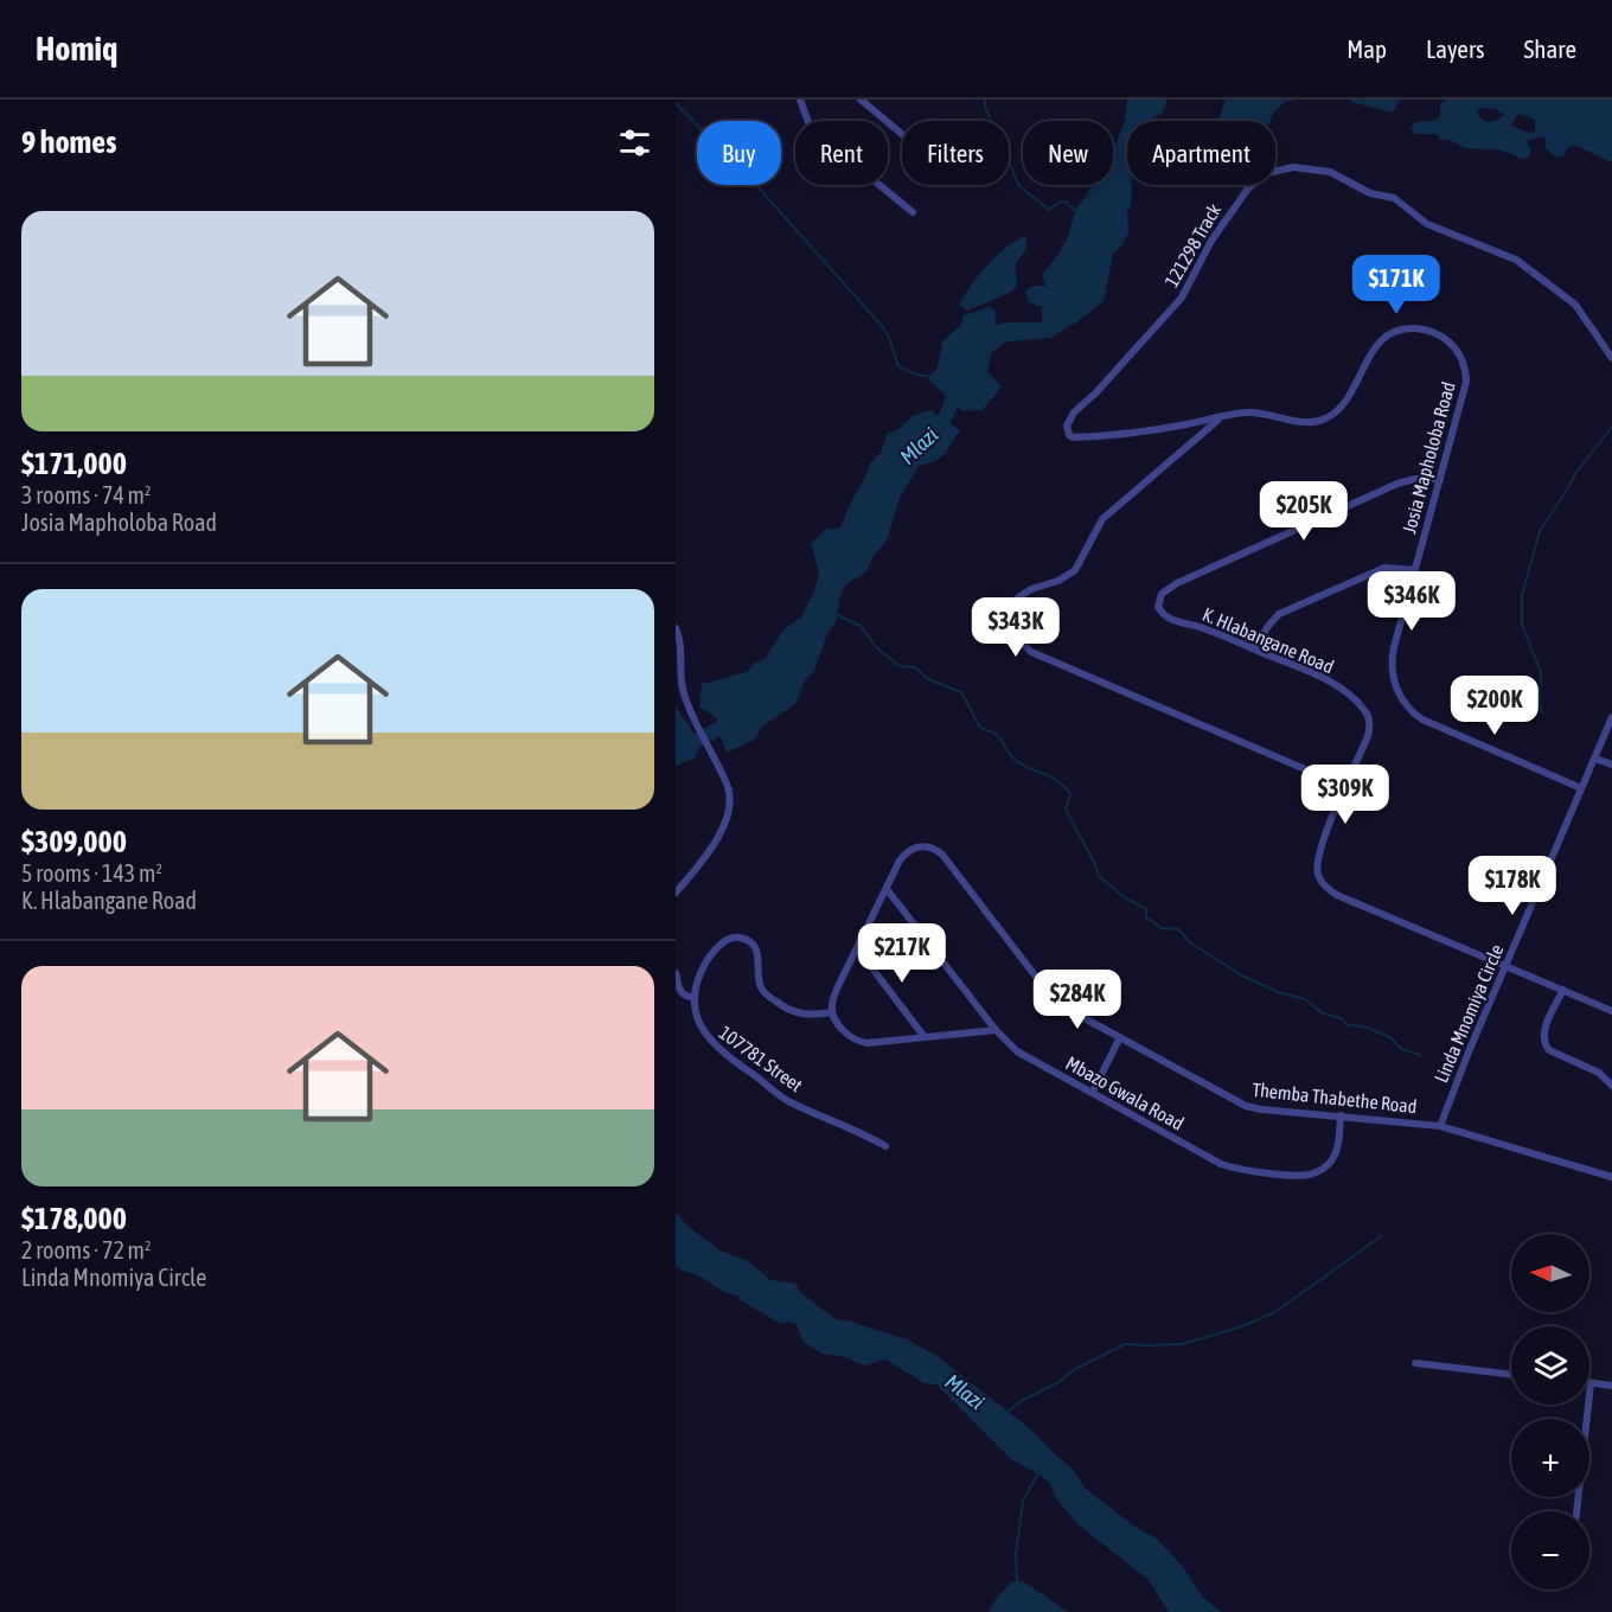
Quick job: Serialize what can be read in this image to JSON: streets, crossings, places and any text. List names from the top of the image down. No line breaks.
{"streets":{"street":["121298 Track","Josia Mapholoba Road","K. Hlabangane Road","Linda Mnomiya Circle","107781 Street","Mbazo Gwala Road","Themba Thabethe Road"]},"crossings":[["121298 Track","Josia Mapholoba Road"],["Josia Mapholoba Road","K. Hlabangane Road"],["Josia Mapholoba Road","Linda Mnomiya Circle"],["K. Hlabangane Road","Linda Mnomiya Circle"],["Linda Mnomiya Circle","Themba Thabethe Road"],["Mbazo Gwala Road","Themba Thabethe Road"]],"water":["Mlazi"],"north":"left","page":{"header":"Homiq","nav":["Map","Layers","Share"],"heading":"9 homes","chip":["Buy","Rent","Filters","New","Apartment"],"list":[{"name":"$171,000","note":"3 rooms · 74 m² · Josia Mapholoba Road"},{"name":"$309,000","note":"5 rooms · 143 m² · K. Hlabangane Road"},{"name":"$178,000","note":"2 rooms · 72 m² · Linda Mnomiya Circle"}],"price":["$171K","$205K","$346K","$343K","$200K","$309K","$178K","$217K","$284K"],"map_buttons":["+","−"]}}
